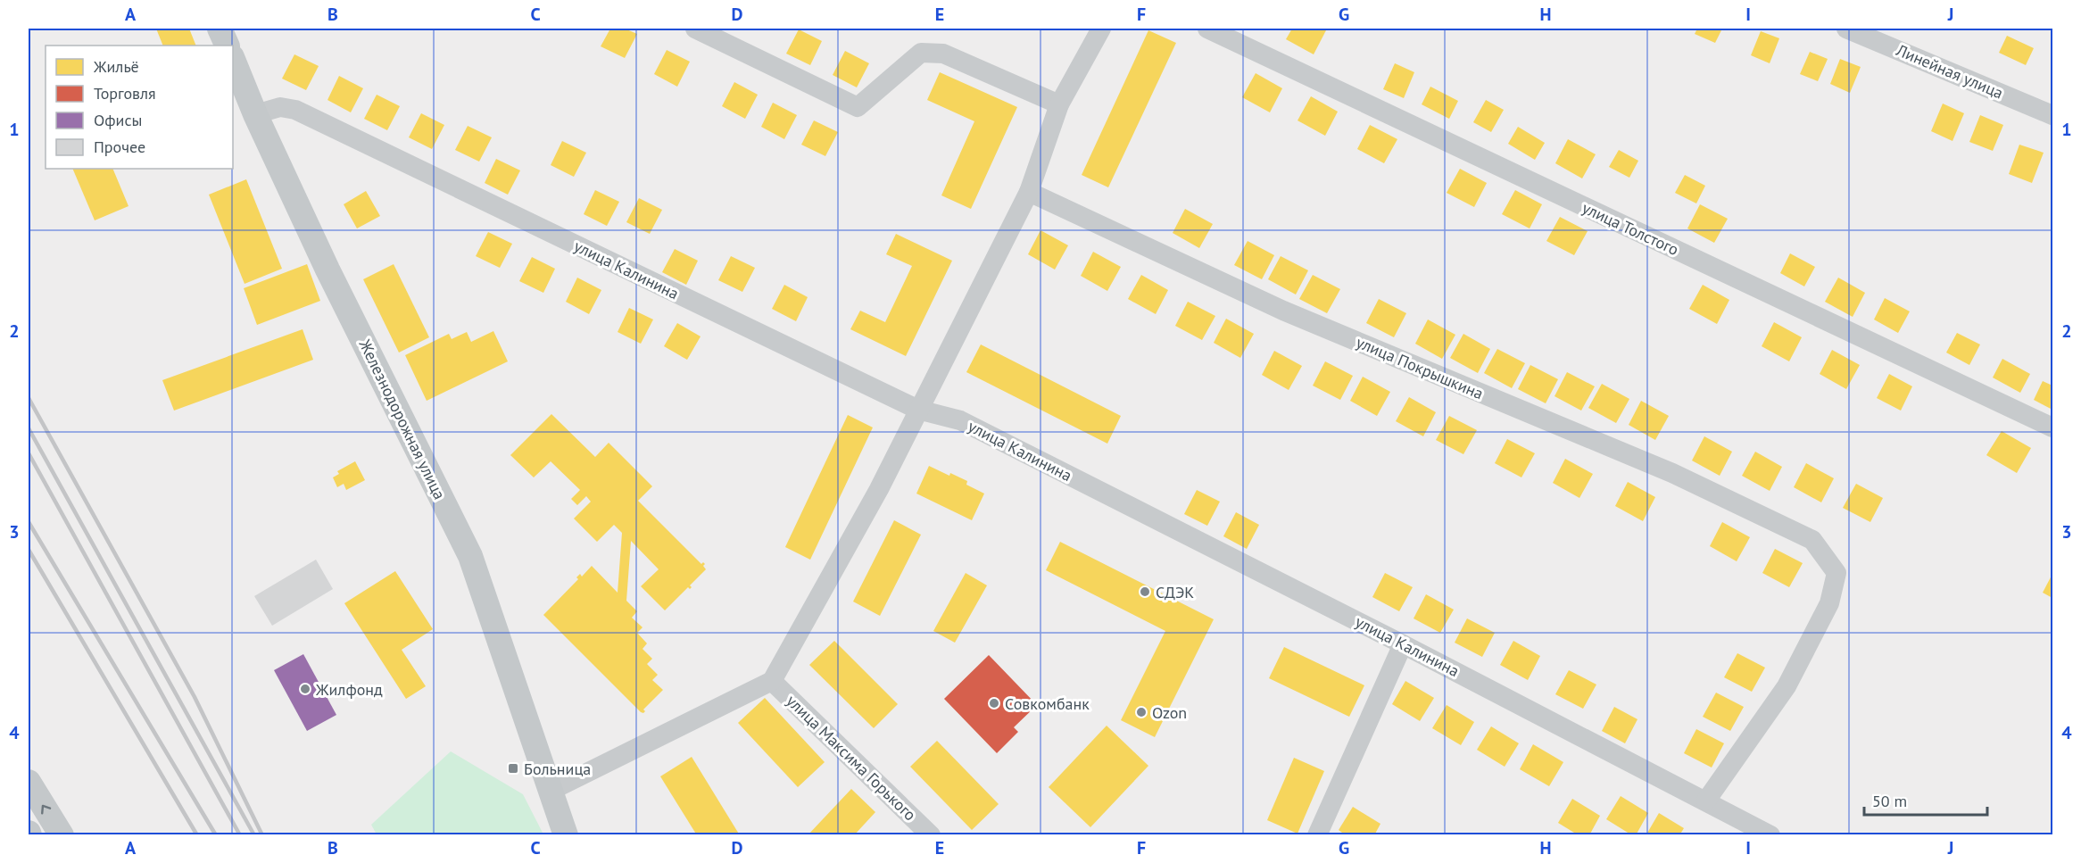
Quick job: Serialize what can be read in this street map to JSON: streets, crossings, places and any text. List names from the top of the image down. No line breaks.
{"streets":{"main road":["Железнодорожная улица"],"street":["Линейная улица","улица Толстого","улица Калинина","улица Покрышкина","улица Максима Горького"]},"crossings":[["улица Калинина","улица Покрышкина"],["улица Калинина","Железнодорожная улица"]],"places":{"other":["СДЭК","Жилфонд","Совкомбанк","Ozon"],"transit":["Больница"]},"legend":["Жильё","Торговля","Офисы","Прочее"],"scale_bar":"50 m","grid":{"columns":["A","B","C","D","E","F","G","H","I","J"],"rows":["1","2","3","4"]}}
